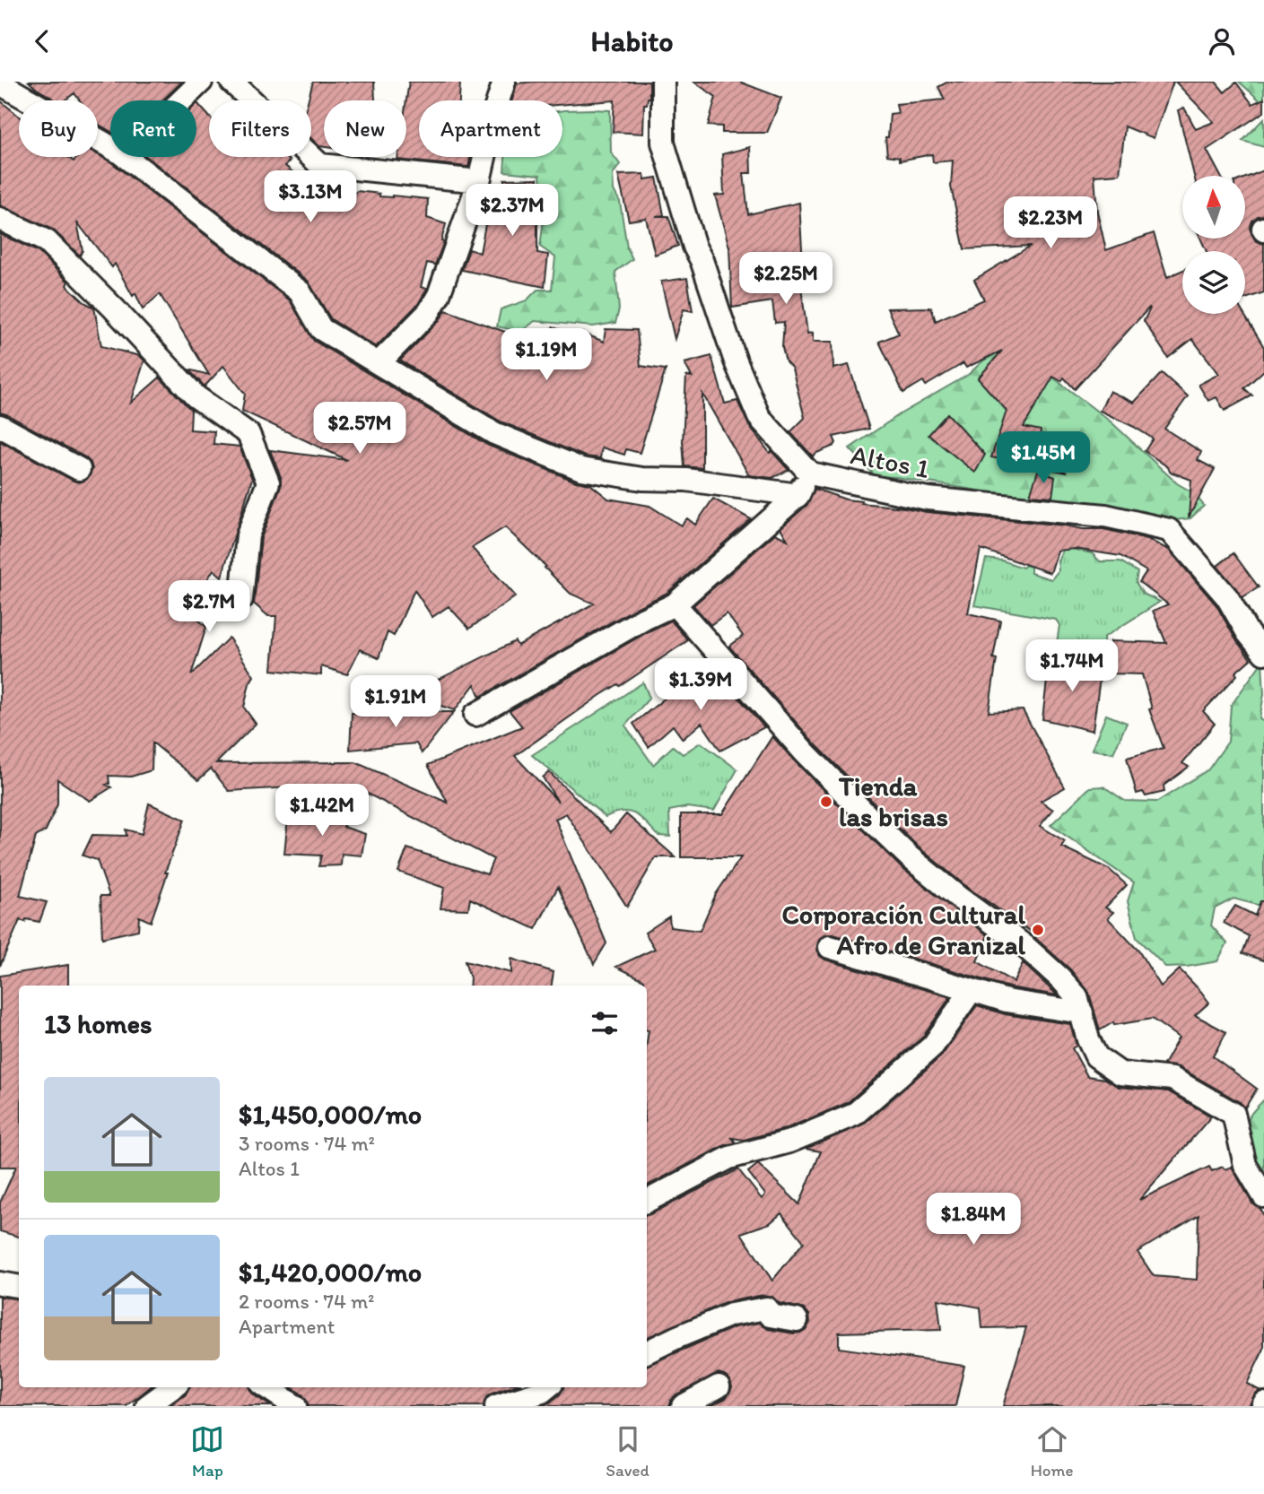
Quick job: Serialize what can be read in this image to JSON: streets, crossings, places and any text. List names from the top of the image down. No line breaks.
{"streets":{"street":["Altos 1"]},"places":["Tienda las brisas","Corporación Cultural Afro de Granizal"],"north":"top","page":{"header":"Habito","chip":["Buy","Rent","Filters","New","Apartment"],"price":["$3.13M","$2.37M","$2.23M","$2.25M","$1.19M","$2.57M","$1.45M","$2.7M","$1.74M","$1.39M","$1.91M","$1.42M","$1.84M"],"heading":"13 homes","list":[{"name":"$1,450,000/mo","note":"3 rooms · 74 m² · Altos 1"},{"name":"$1,420,000/mo","note":"2 rooms · 74 m² · Apartment"}],"tabs":["Map","Saved","Home"]}}
